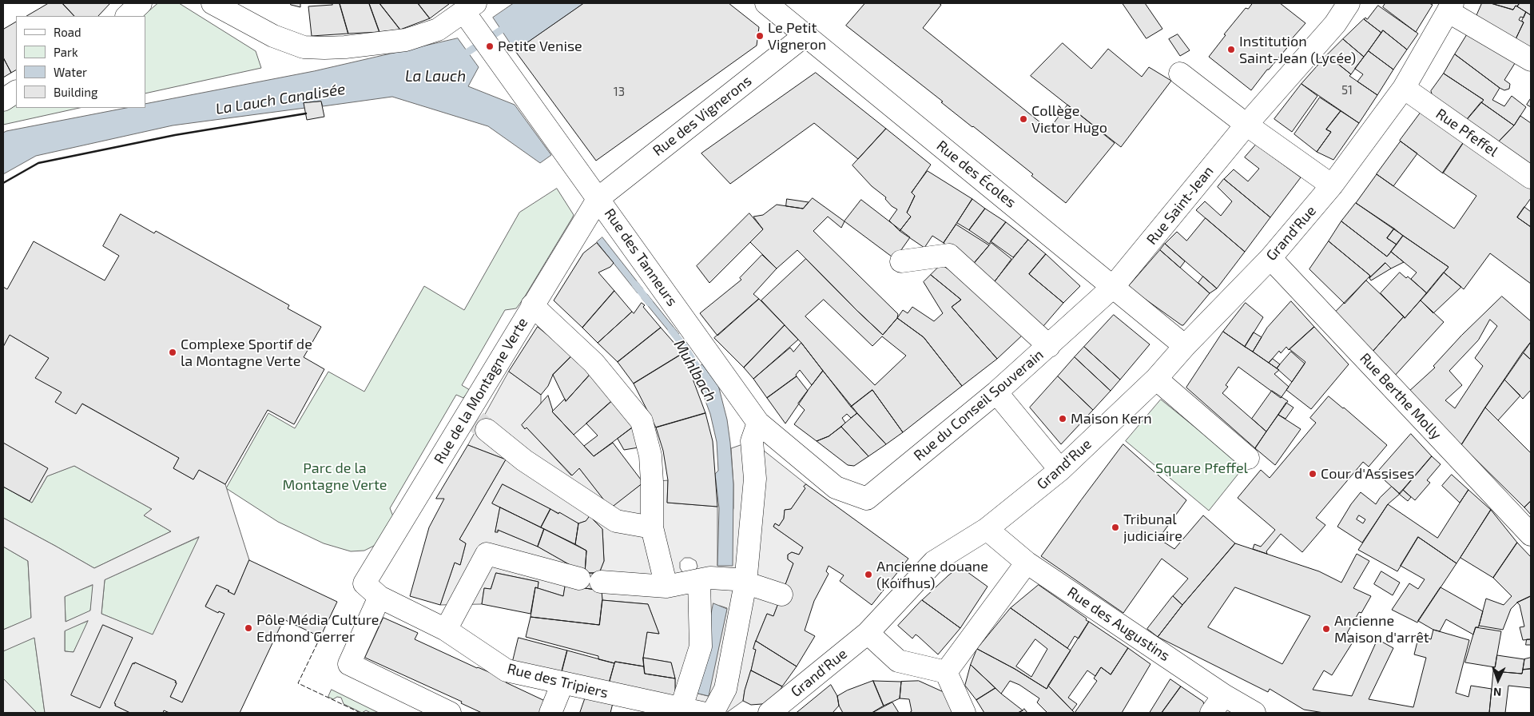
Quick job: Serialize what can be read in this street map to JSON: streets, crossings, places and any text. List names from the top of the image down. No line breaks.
{"streets":{"street":["Rue des Vignerons","Rue Pfeffel","Rue des Écoles","Rue Saint-Jean","Grand'Rue","Rue des Tanneurs","Rue de la Montagne Verte","Rue Berthe Molly","Rue du Conseil Souverain","Rue des Augustins","Rue des Tripiers"]},"crossings":[["Rue des Vignerons","Rue des Écoles"],["Rue des Vignerons","Rue des Tanneurs"],["Rue des Vignerons","Rue de la Montagne Verte"],["Rue Pfeffel","Grand'Rue"],["Rue des Écoles","Rue Saint-Jean"],["Rue des Écoles","Grand'Rue"],["Rue des Écoles","Rue du Conseil Souverain"],["Rue Saint-Jean","Rue du Conseil Souverain"],["Grand'Rue","Rue Berthe Molly"],["Grand'Rue","Rue des Augustins"],["Rue des Tanneurs","Rue de la Montagne Verte"],["Rue des Tanneurs","Rue du Conseil Souverain"],["Rue de la Montagne Verte","Rue des Tripiers"]],"water":["La Lauch","La Lauch Canalisée","Muhlbach"],"parks":["Parc de la Montagne Verte","Square Pfeffel"],"places":["Le Petit Vigneron","Petite Venise","Institution Saint-Jean (Lycée)","Collège Victor Hugo","Complexe Sportif de la Montagne Verte","Maison Kern","Cour d'Assises","Tribunal judiciaire","Ancienne douane (Koïfhus)","Pôle Média Culture Edmond Gerrer","Ancienne Maison d'arrêt"],"house_numbers":["51","13"],"legend":["Road","Park","Water","Building"],"north":"bottom"}
